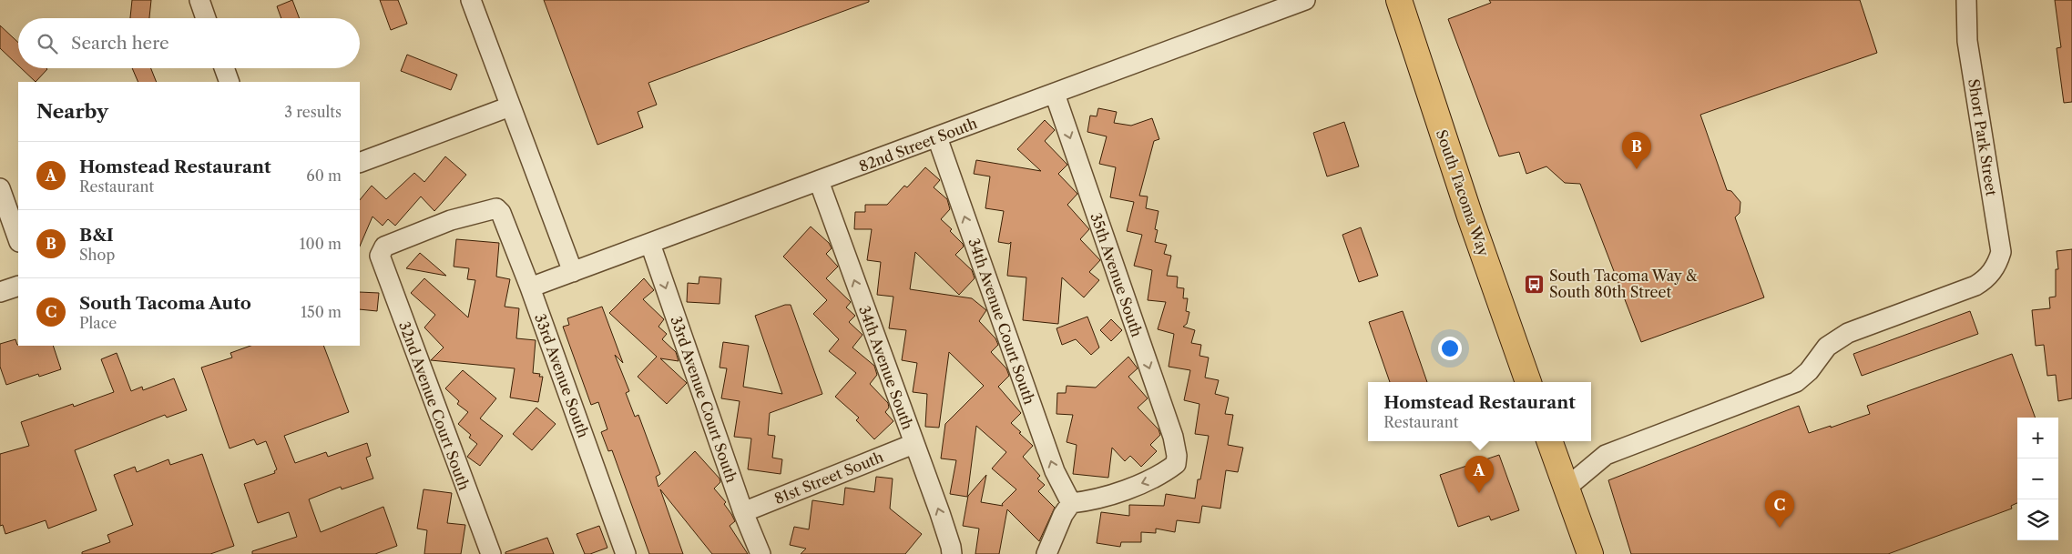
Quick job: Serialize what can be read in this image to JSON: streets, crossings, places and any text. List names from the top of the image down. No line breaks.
{"streets":{"main road":["South Tacoma Way"],"street":["Short Park Street","82nd Street South","35th Avenue South","34th Avenue Court South","34th Avenue South","33rd Avenue South","33rd Avenue Court South","32nd Avenue Court South","81st Street South"]},"crossings":[["82nd Street South","35th Avenue South"],["82nd Street South","34th Avenue Court South"],["82nd Street South","34th Avenue South"],["82nd Street South","33rd Avenue South"],["82nd Street South","33rd Avenue Court South"],["35th Avenue South","34th Avenue Court South"],["34th Avenue South","81st Street South"],["33rd Avenue South","32nd Avenue Court South"],["33rd Avenue Court South","81st Street South"]],"one_way":["35th Avenue South","34th Avenue Court South","34th Avenue South","33rd Avenue Court South"],"places":{"bus stop":["South Tacoma Way & South 80th Street"]},"page":{"search":"Search here","heading":["Nearby","3 results"],"pins":["B","A","C"],"list":[{"mark":"A","name":"Homstead Restaurant","note":"Restaurant","value":"60 m"},{"mark":"B","name":"B&I","note":"Shop","value":"100 m"},{"mark":"C","name":"South Tacoma Auto","note":"Place","value":"150 m"}],"popup":["Homstead Restaurant","Restaurant"],"map_buttons":["+","−"]}}
